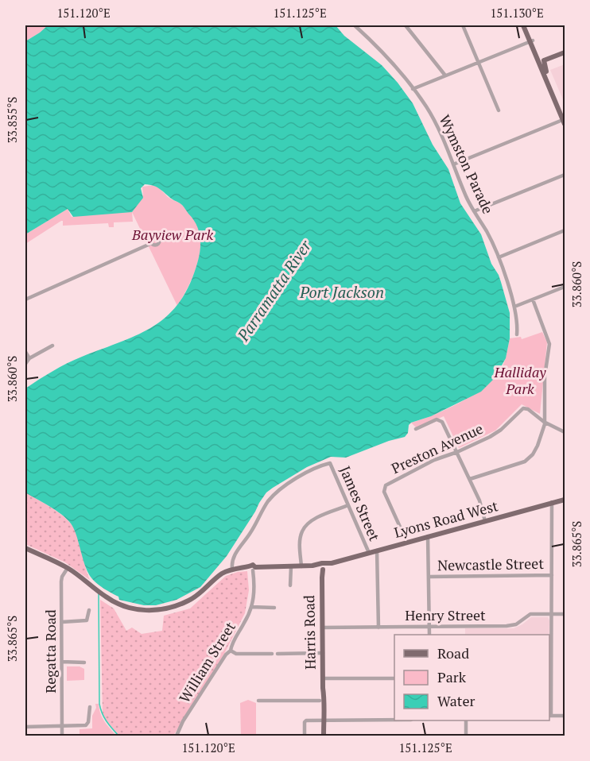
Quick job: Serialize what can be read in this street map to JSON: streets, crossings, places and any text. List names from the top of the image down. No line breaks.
{"streets":{"main road":["Lyons Road West","Harris Road"],"street":["Wymston Parade","Preston Avenue","James Street","Newcastle Street","Henry Street","Regatta Road","William Street"]},"crossings":[["Preston Avenue","Lyons Road West"],["James Street","Lyons Road West"],["Lyons Road West","Harris Road"],["Henry Street","Harris Road"]],"water":["Parramatta River","Port Jackson"],"parks":["Bayview Park","Halliday Park"],"legend":["Road","Park","Water"],"coordinates":["151.120°E","151.125°E","151.130°E","33.855°S","33.860°S","33.865°S"]}
